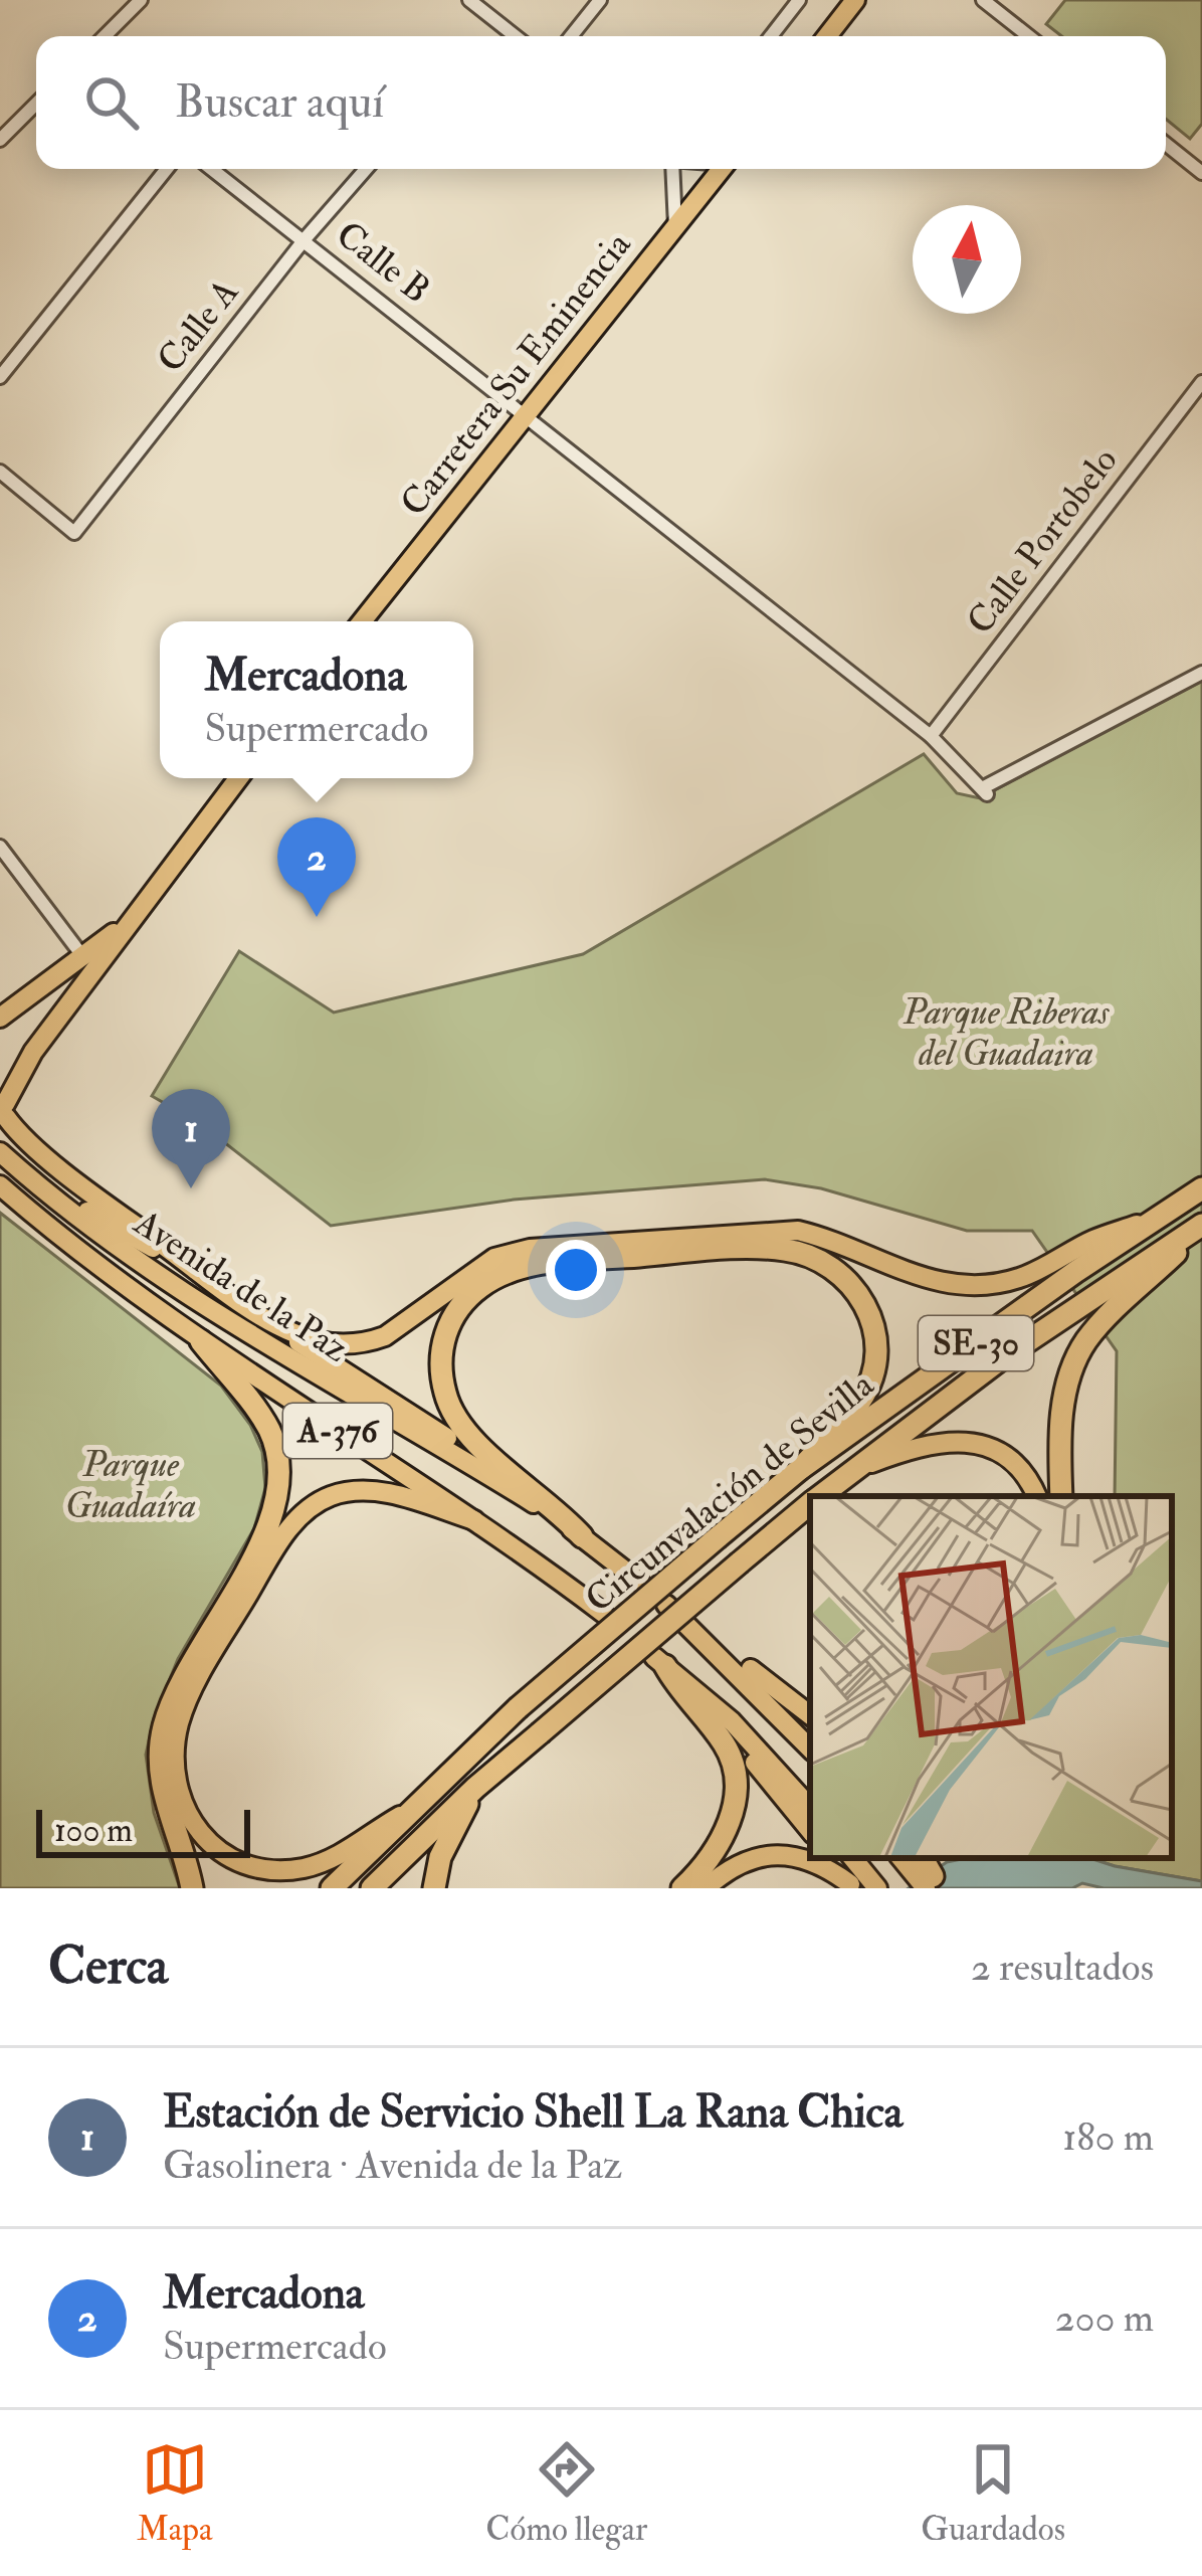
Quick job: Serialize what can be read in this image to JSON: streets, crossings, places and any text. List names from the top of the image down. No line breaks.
{"streets":{"highway":["SE-30","Circunvalación de Sevilla"],"main road":["Carretera Su Eminencia","Avenida de la Paz","A-376"],"street":["Calle B","Calle A","Calle Portobelo"]},"crossings":[["Calle B","Calle A"],["Calle B","Carretera Su Eminencia"],["Calle B","Calle Portobelo"],["Avenida de la Paz","A-376"]],"parks":["Parque Riberas del Guadaira","Parque Guadaíra"],"scale_bar":"100 m","north":"top","page":{"search":"Buscar aquí","popup":["Mercadona","Supermercado"],"pins":["2","1"],"scale":"100 m","heading":["Cerca","2 resultados"],"list":[{"mark":"1","name":"Estación de Servicio Shell La Rana Chica","note":"Gasolinera · Avenida de la Paz","value":"180 m"},{"mark":"2","name":"Mercadona","note":"Supermercado","value":"200 m"}],"nav":["Mapa","Cómo llegar","Guardados"]}}
